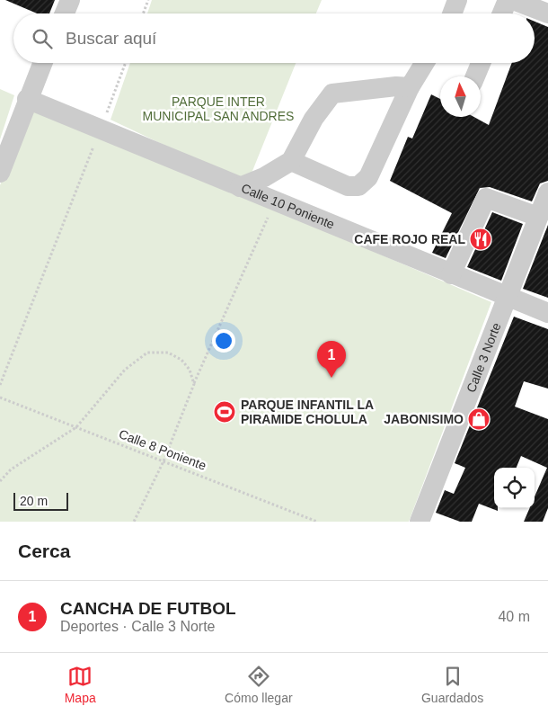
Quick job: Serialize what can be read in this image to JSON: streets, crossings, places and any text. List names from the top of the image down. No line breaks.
{"streets":{"street":["Calle 10 Poniente","Calle 3 Norte"],"path":["Calle 8 Poniente"]},"crossings":[["Calle 10 Poniente","Calle 3 Norte"]],"parks":["PARQUE INTER MUNICIPAL SAN ANDRES"],"places":{"restaurant":["CAFE ROJO REAL"],"sports":["PARQUE INFANTIL LA PIRAMIDE CHOLULA"],"shop":["JABONISIMO"]},"scale_bar":"20 m","north":"top","page":{"search":"Buscar aquí","pins":"1","scale":"20 m","heading":"Cerca","list":[{"mark":"1","name":"CANCHA DE FUTBOL","note":"Deportes · Calle 3 Norte","value":"40 m"}],"nav":["Mapa","Cómo llegar","Guardados"]}}
